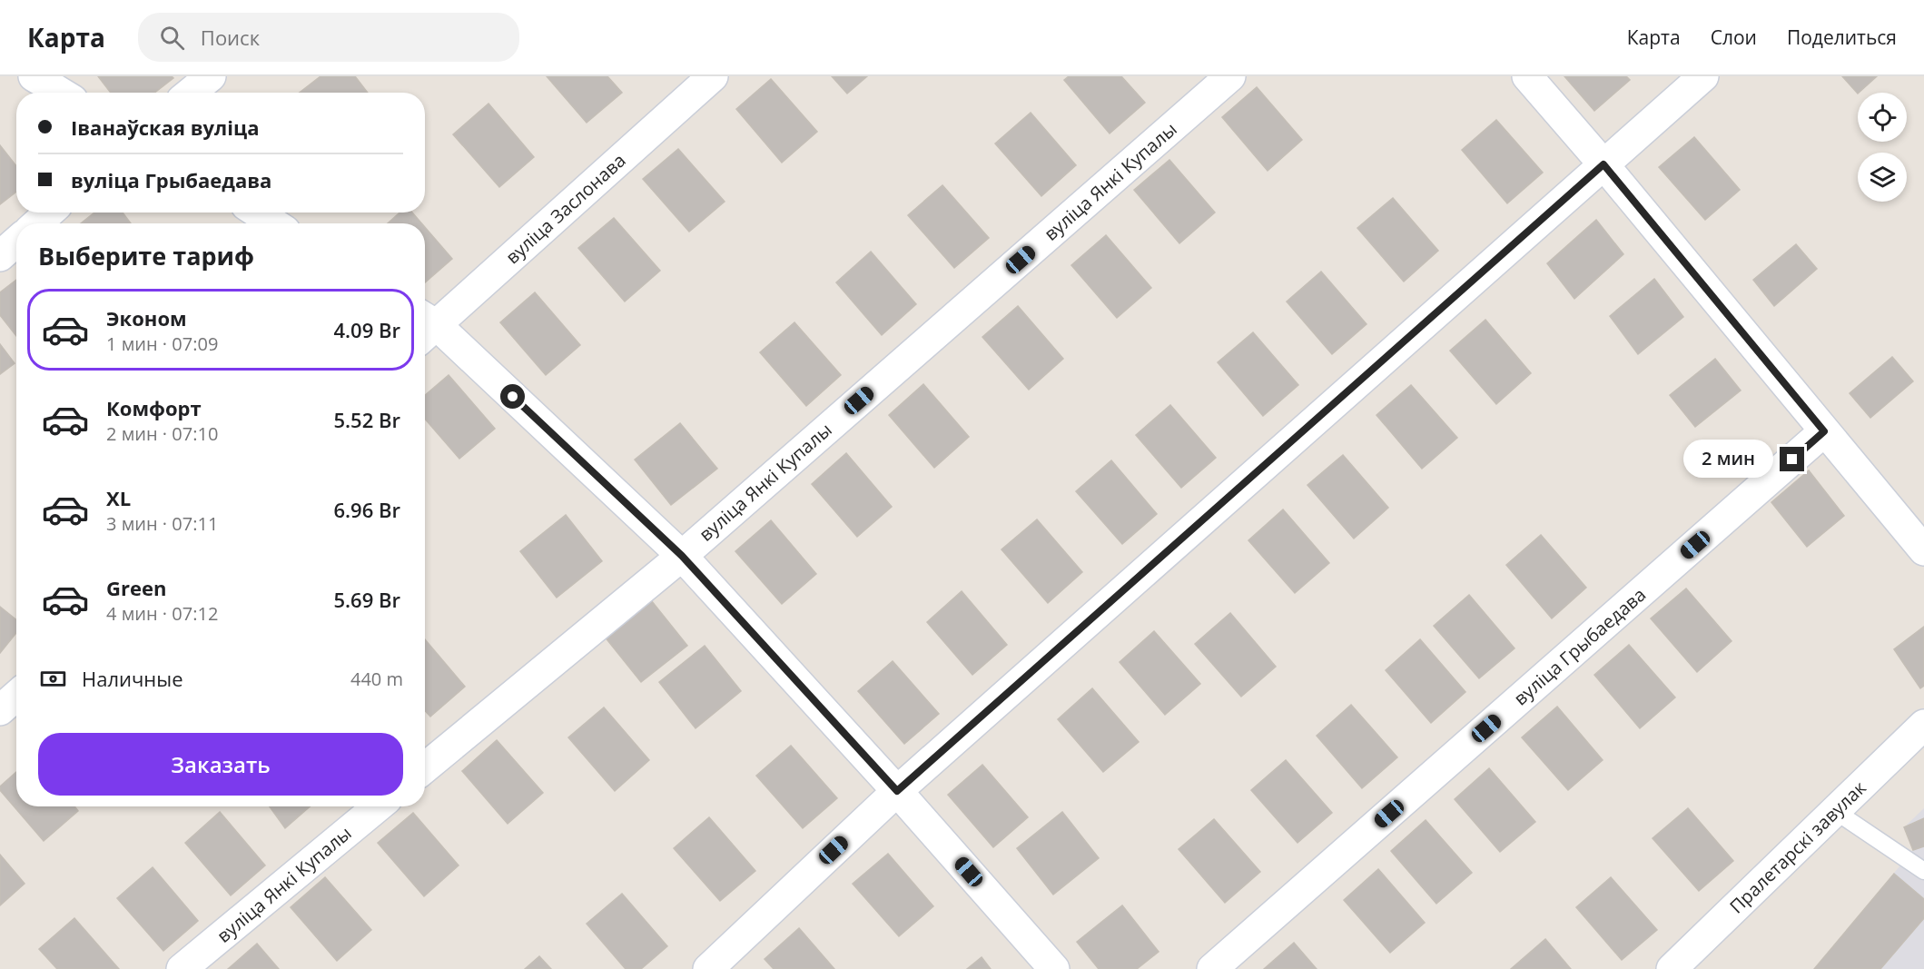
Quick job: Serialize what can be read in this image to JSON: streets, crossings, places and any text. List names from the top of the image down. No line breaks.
{"streets":{"street":["вуліца Янкі Купалы","вуліца Заслонава","вуліца Грыбаедава","Пралетарскі завулак"]},"page":{"header":"Карта","search":"Поиск","nav":["Карта","Слои","Поделиться"],"banner":["Іванаўская вуліца","вуліца Грыбаедава"],"heading":"Выберите тариф","list":[{"name":"Эконом","note":"1 мин · 07:09","value":"4.09 Br"},{"name":"Комфорт","note":"2 мин · 07:10","value":"5.52 Br"},{"name":"XL","note":"3 мин · 07:11","value":"6.96 Br"},{"name":"Green","note":"4 мин · 07:12","value":"5.69 Br"}],"bubble":"2 мин","pay":["Наличные","440 m"],"buttons":"Заказать"}}
